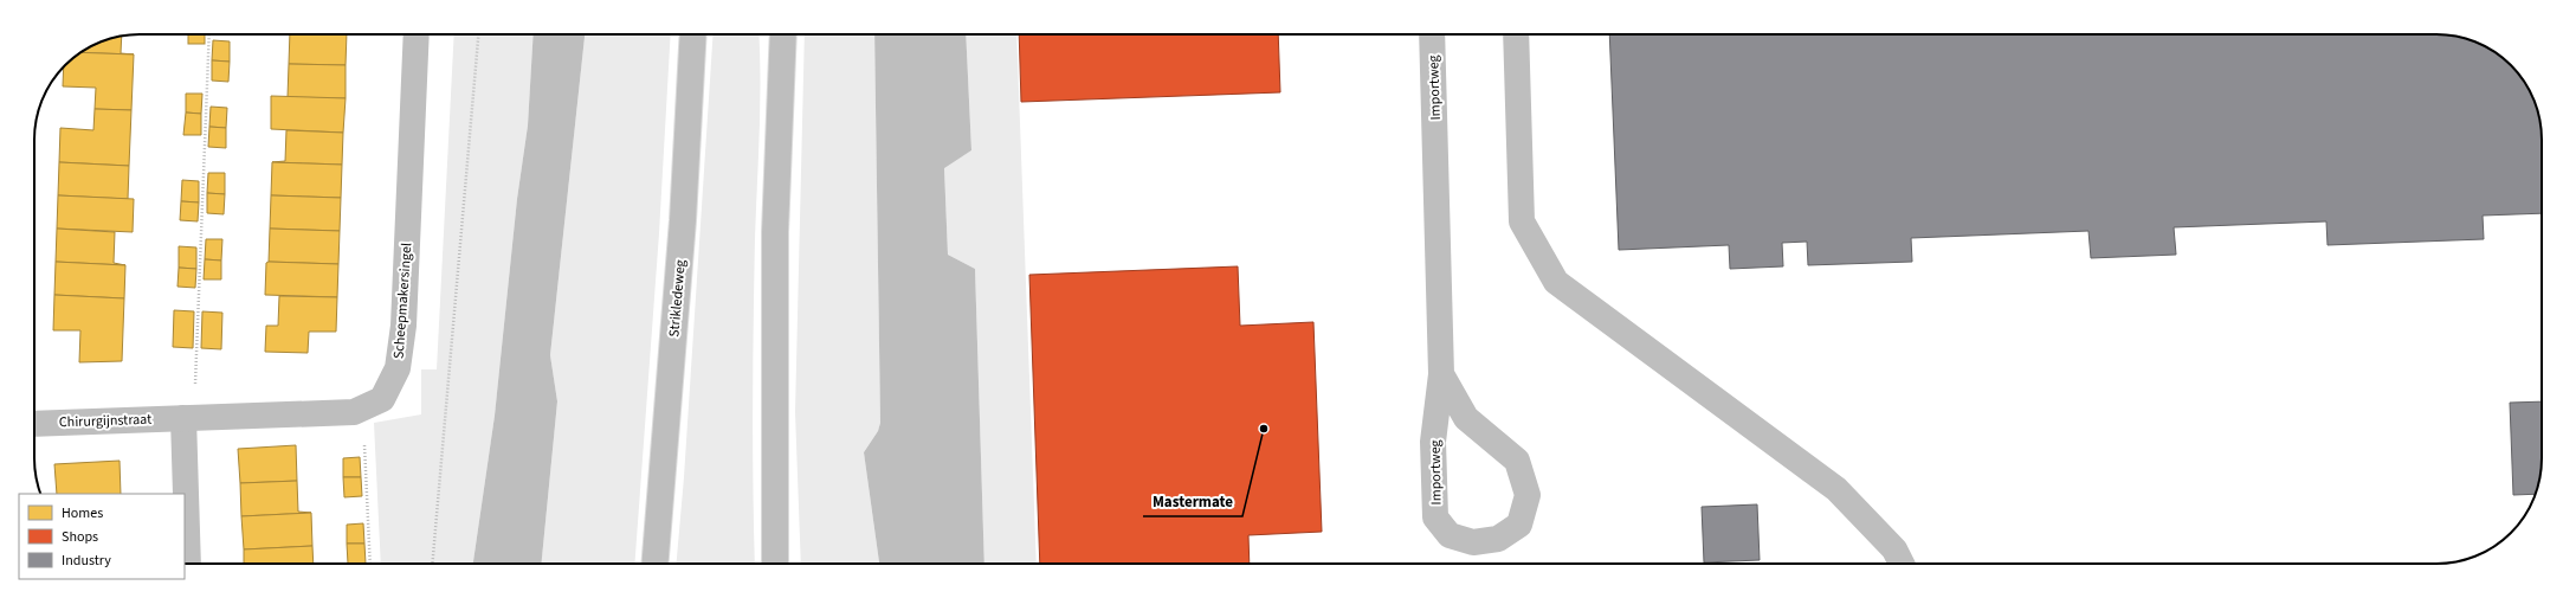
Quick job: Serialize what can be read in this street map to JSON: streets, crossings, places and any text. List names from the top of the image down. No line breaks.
{"streets":{"street":["Importweg","Strikledeweg","Scheepmakersingel","Chirurgijnstraat"]},"crossings":[["Scheepmakersingel","Chirurgijnstraat"]],"places":["Mastermate"],"legend":["Homes","Shops","Industry"]}
